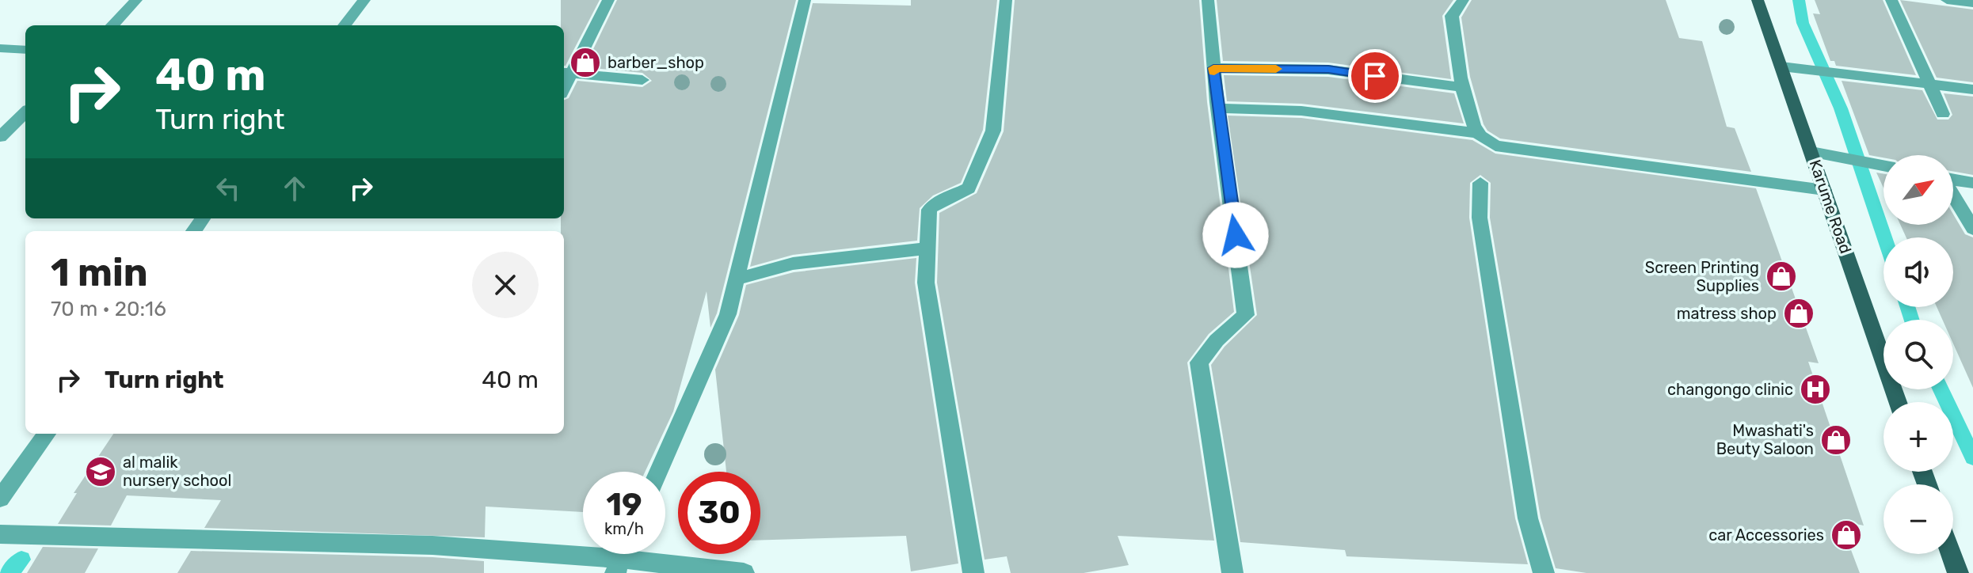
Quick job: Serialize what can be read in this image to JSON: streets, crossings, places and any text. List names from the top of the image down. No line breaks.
{"streets":{"main road":["Karume Road"]},"places":{"shop":["barber_shop","Screen Printing Supplies","matress shop","Mwashati's Beuty Saloon","car Accessories"],"hospital":["changongo clinic"],"school or university":["al malik nursery school"]},"north":"top right","page":{"turn":["40 m","Turn right"],"map_buttons":["+","−"],"heading":["1 min","70 m · 20:16"],"list":[{"name":"Turn right","value":"40 m"}],"speed":"19 km/h","limit":"30"}}
